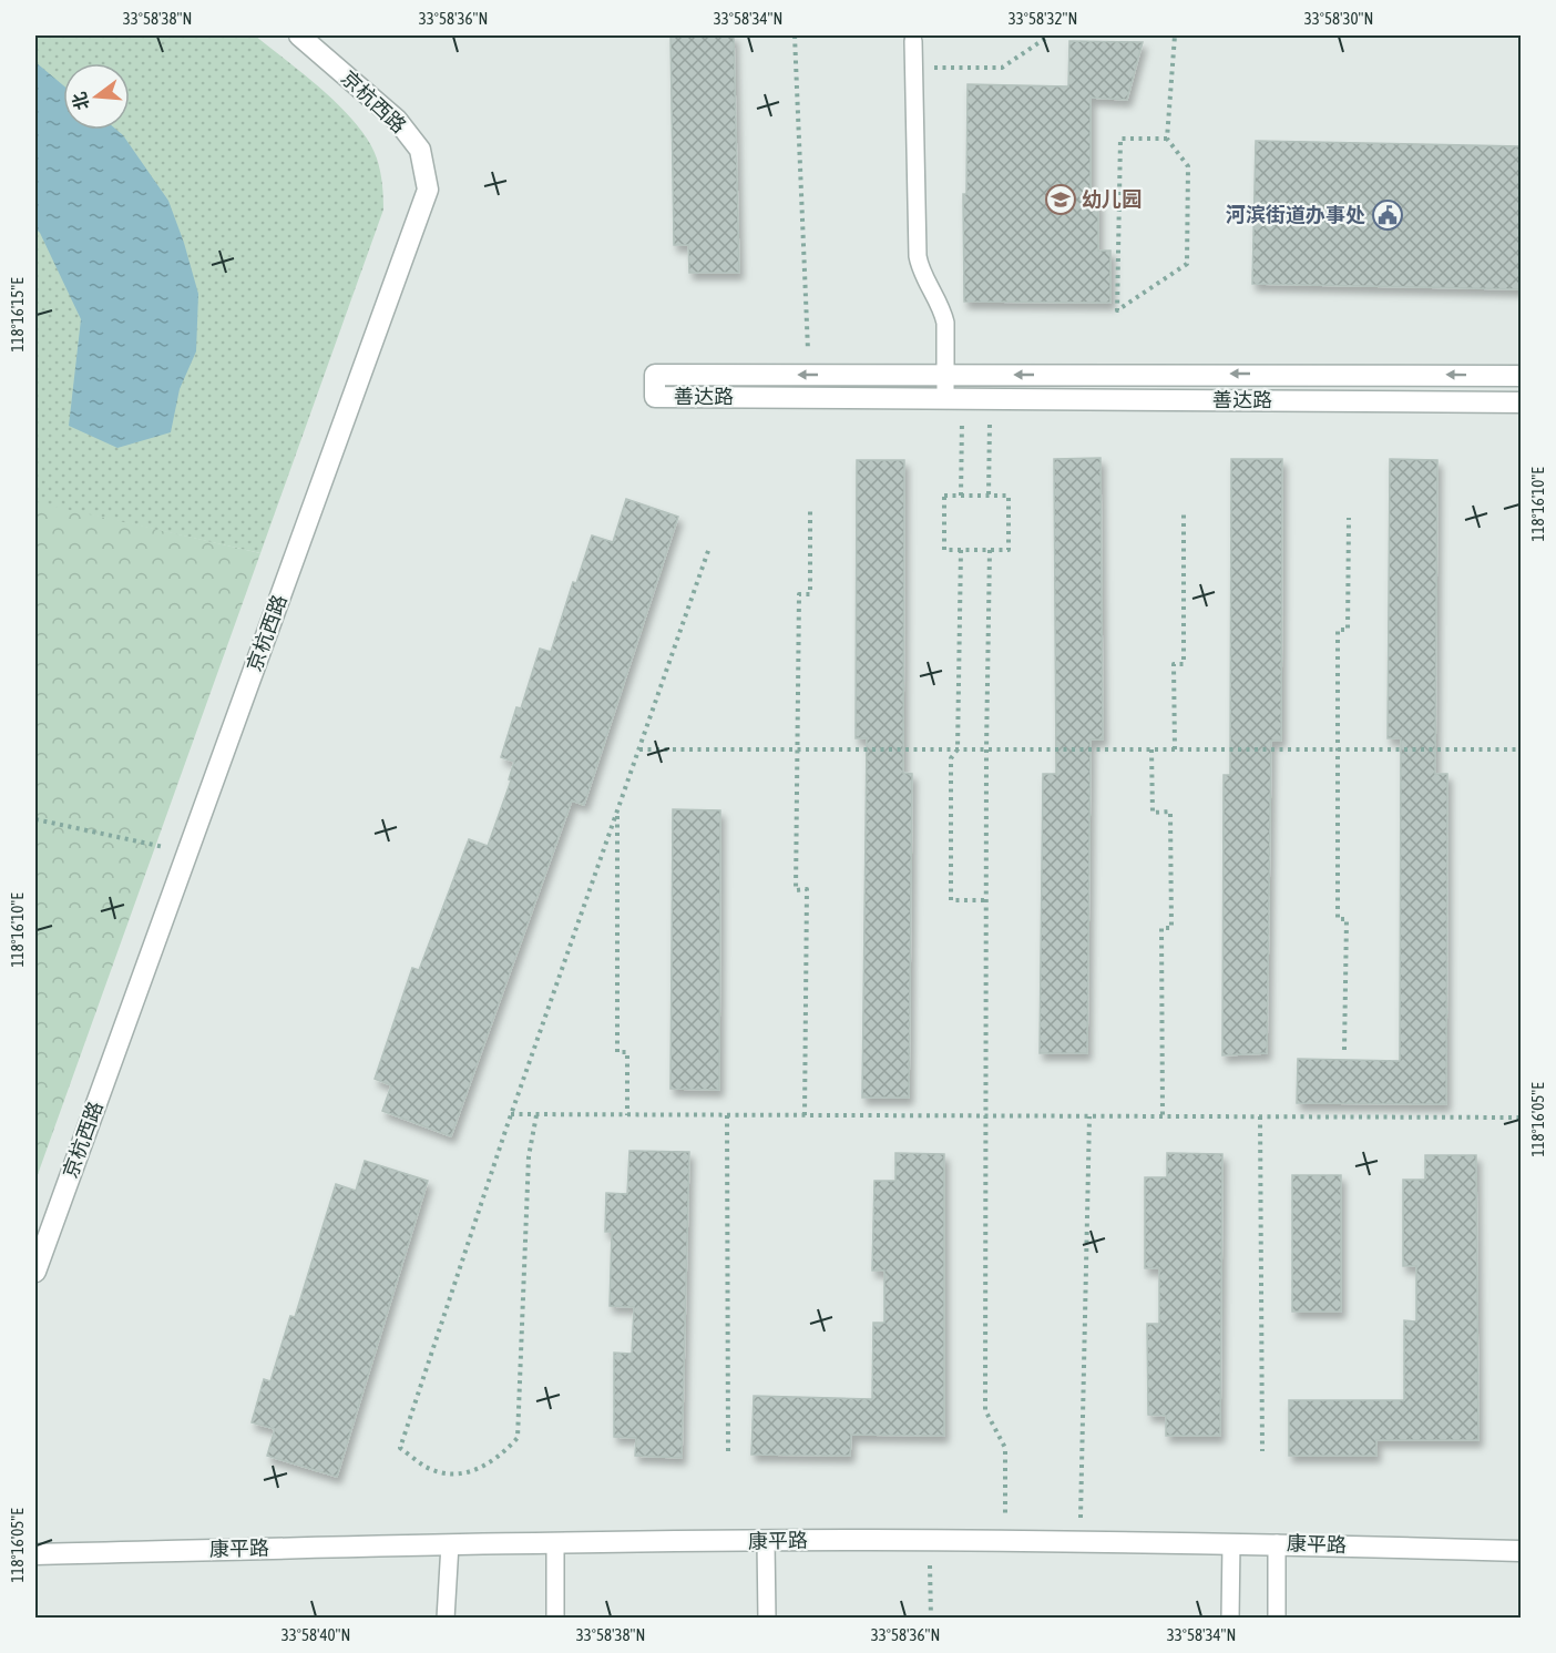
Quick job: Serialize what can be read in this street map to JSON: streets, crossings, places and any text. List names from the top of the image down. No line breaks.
{"streets":{"street":["京杭西路","善达路","康平路"]},"places":{"school or university":["幼儿园"],"public building":["河滨街道办事处"]},"north":"left","coordinates":["33°58'38\"N","33°58'36\"N","33°58'34\"N","33°58'32\"N","33°58'30\"N","118°16'15\"E","118°16'10\"E","118°16'05\"E","33°58'40\"N"]}
